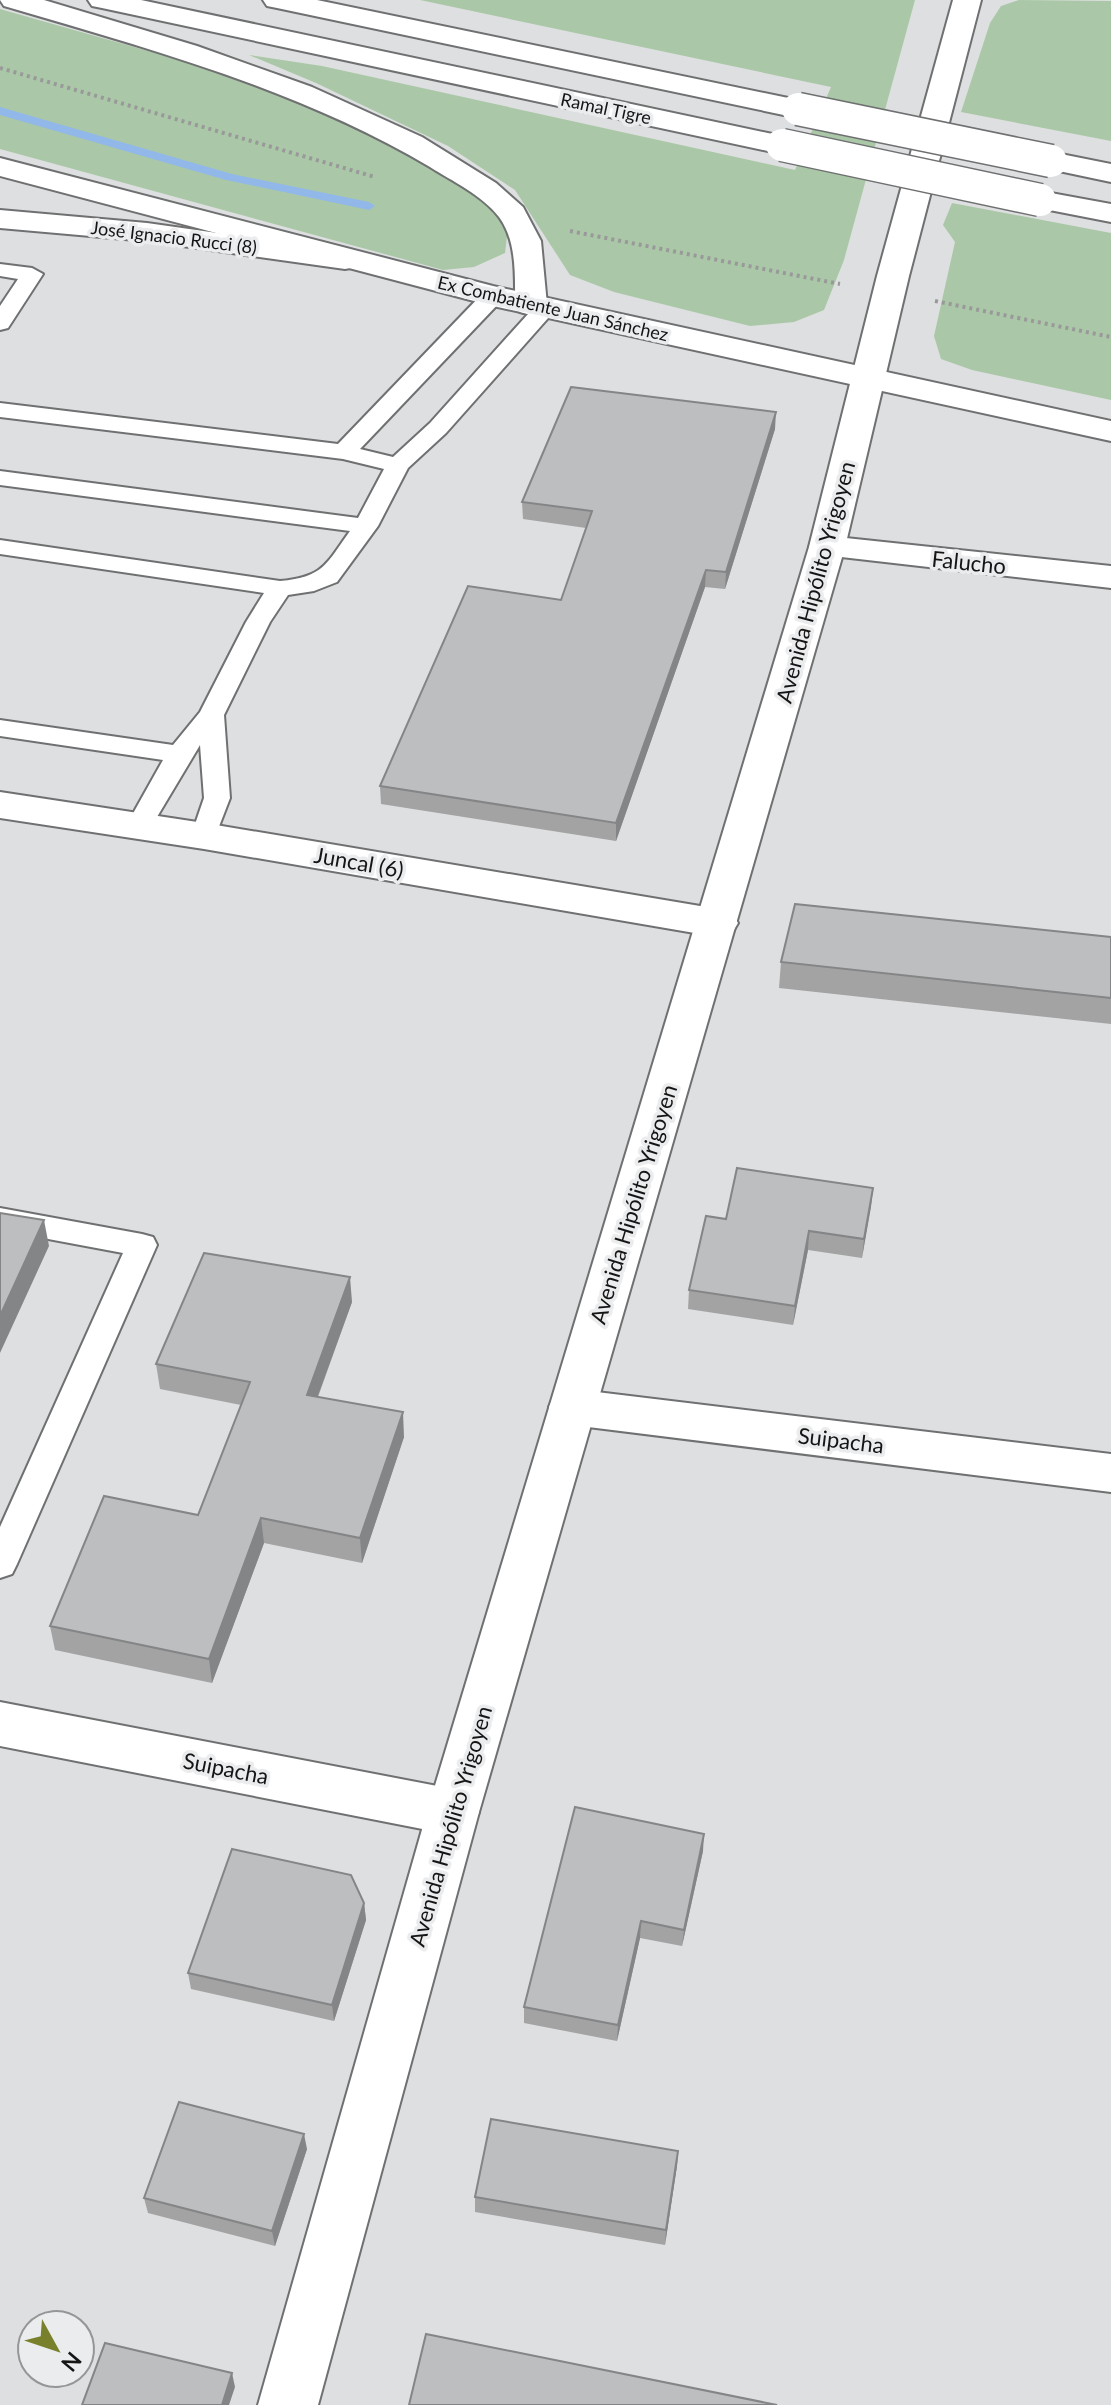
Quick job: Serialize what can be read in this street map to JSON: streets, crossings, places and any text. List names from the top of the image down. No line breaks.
{"streets":{"main road":["Ramal Tigre","José Ignacio Rucci (8)","Ex Combatiente Juan Sánchez","Falucho","Avenida Hipólito Yrigoyen","Juncal (6)","Suipacha"]},"crossings":[["José Ignacio Rucci (8)","Ex Combatiente Juan Sánchez"],["Ex Combatiente Juan Sánchez","Avenida Hipólito Yrigoyen"],["Falucho","Avenida Hipólito Yrigoyen"],["Avenida Hipólito Yrigoyen","Juncal (6)"],["Avenida Hipólito Yrigoyen","Suipacha"]],"north":"bottom right"}
